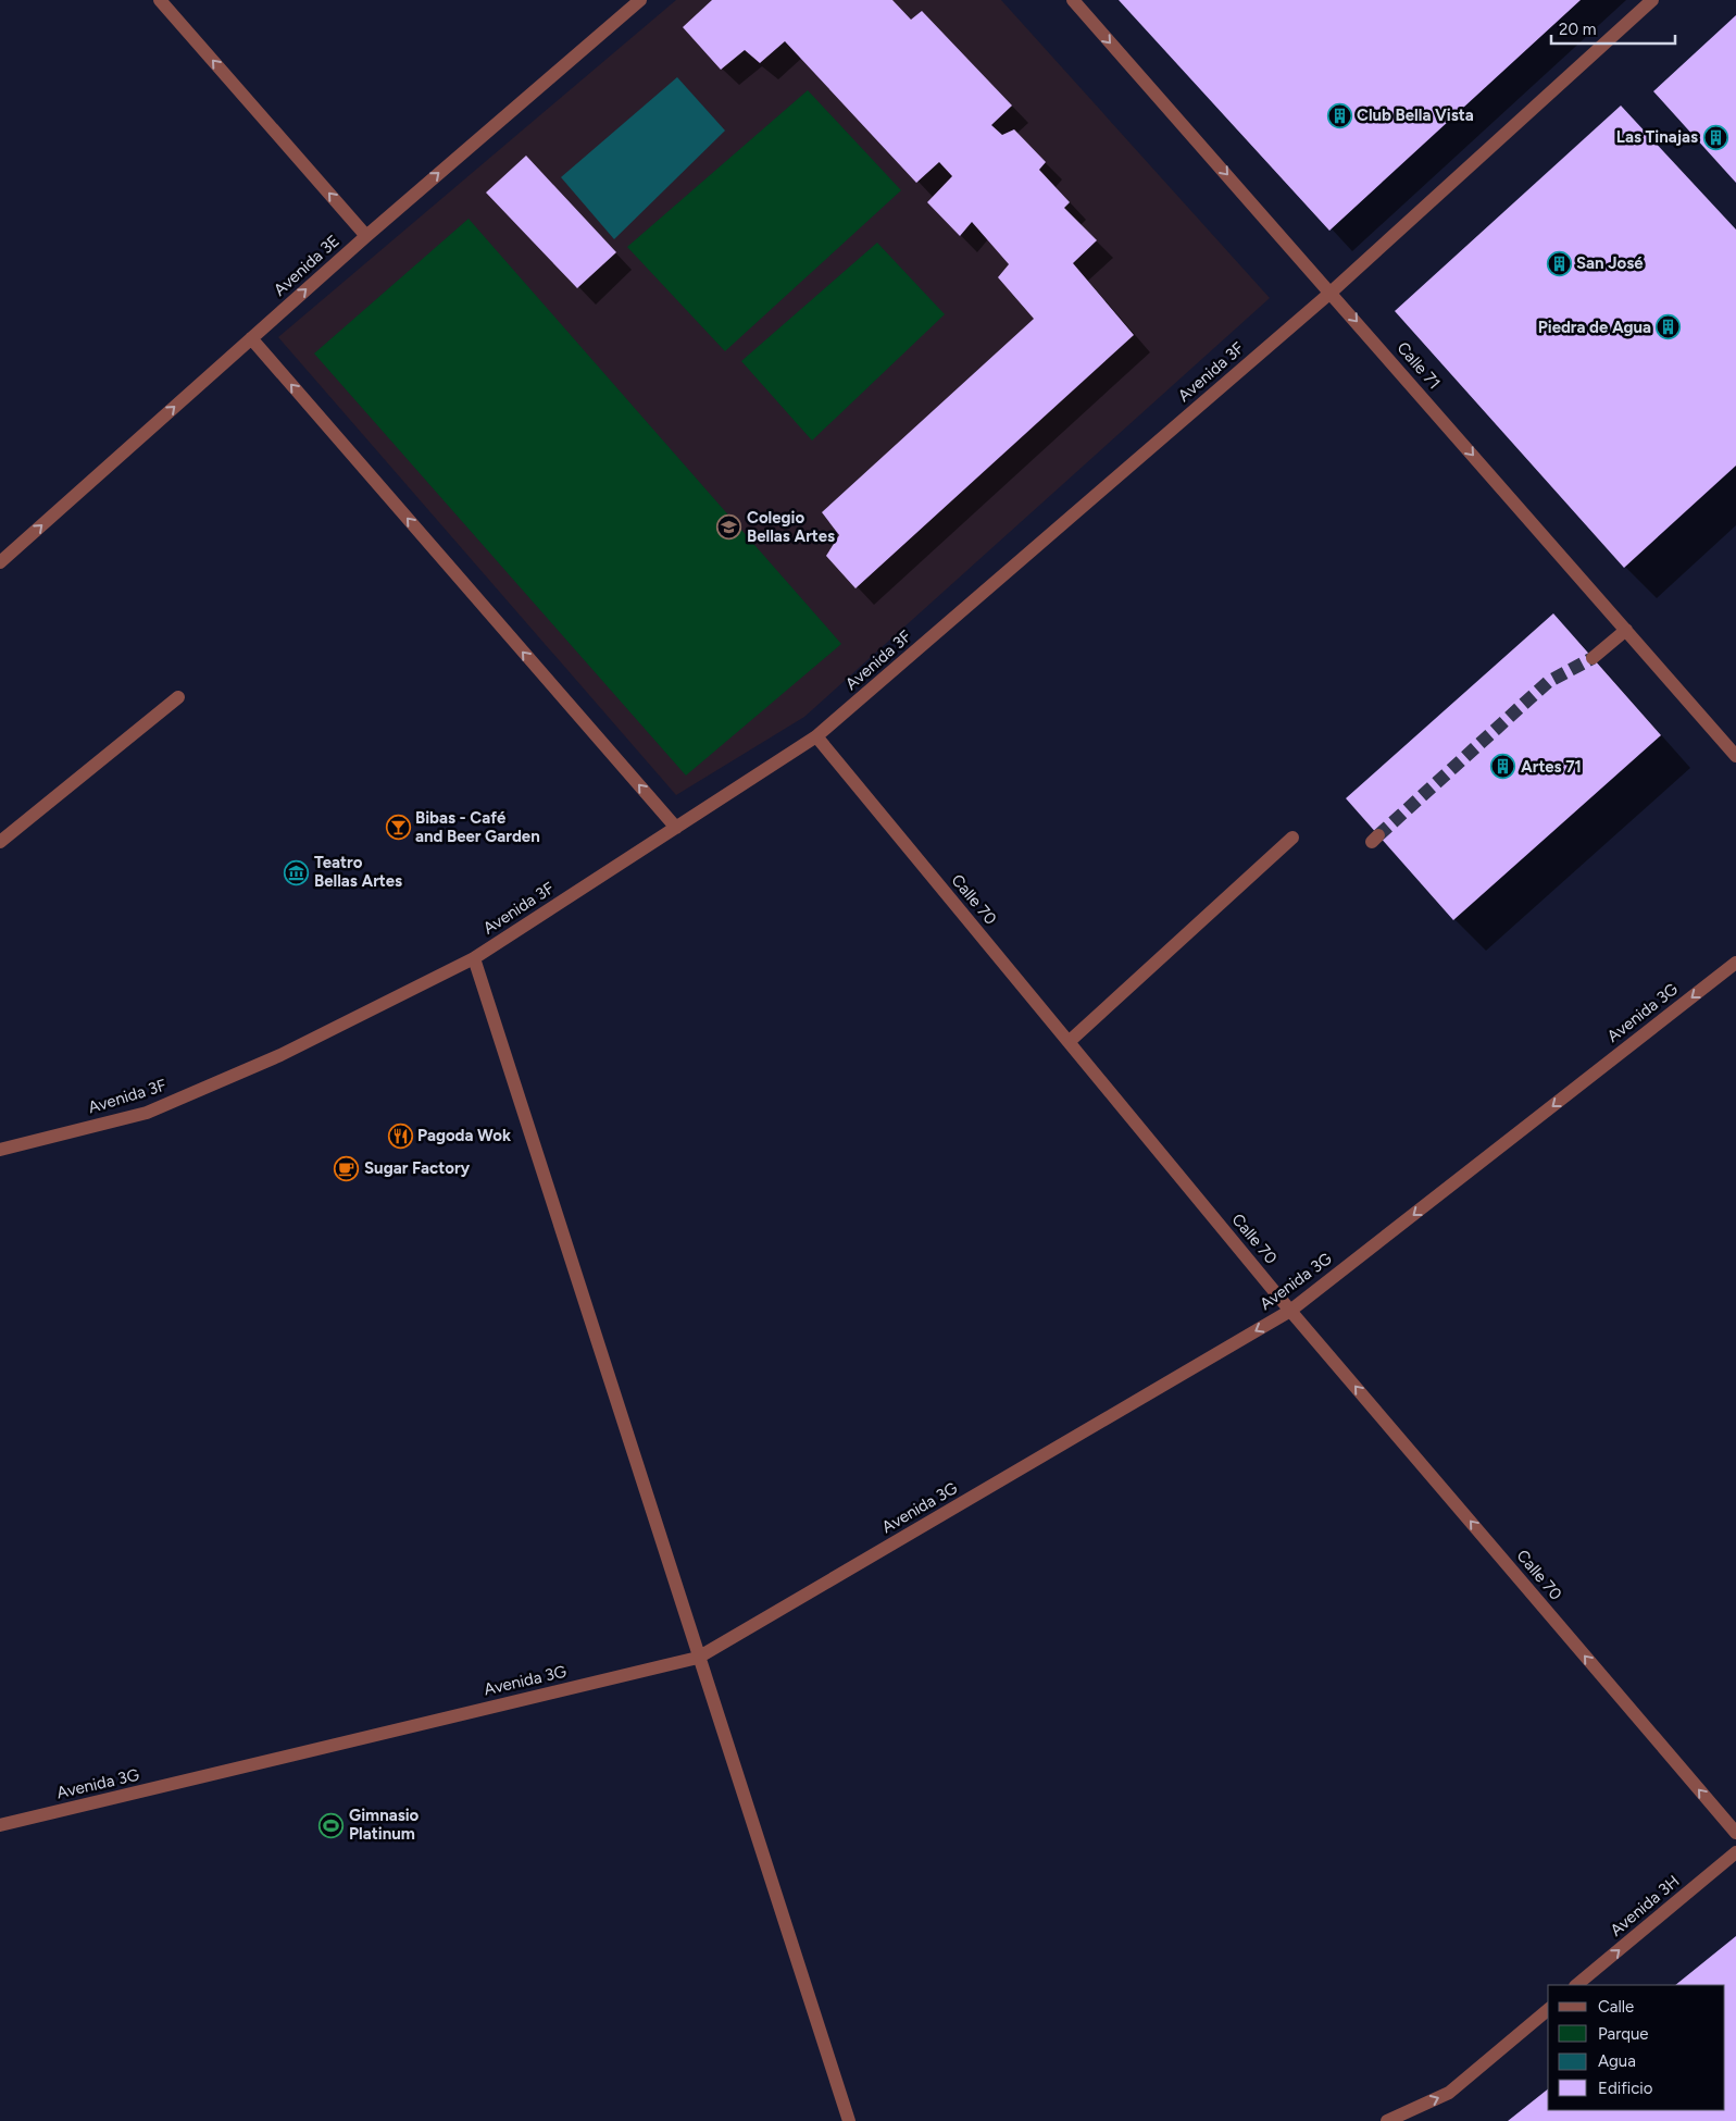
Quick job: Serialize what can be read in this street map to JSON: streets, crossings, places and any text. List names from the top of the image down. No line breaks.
{"streets":{"street":["Avenida 3E","Calle 71","Avenida 3F","Calle 70","Avenida 3G","Avenida 3H"]},"crossings":[["Calle 71","Avenida 3F"],["Avenida 3F","Calle 70"],["Calle 70","Avenida 3G"]],"one_way":["Avenida 3E","Calle 71","Calle 70","Avenida 3G","Avenida 3H"],"places":{"building":["Club Bella Vista","Las Tinajas","San José","Piedra de Agua","Artes 71"],"school or university":["Colegio Bellas Artes"],"bar":["Bibas - Café and Beer Garden"],"museum":["Teatro Bellas Artes"],"restaurant":["Pagoda Wok"],"cafe":["Sugar Factory"],"sports":["Gimnasio Platinum"]},"legend":["Calle","Parque","Agua","Edificio"],"scale_bar":"20 m"}
